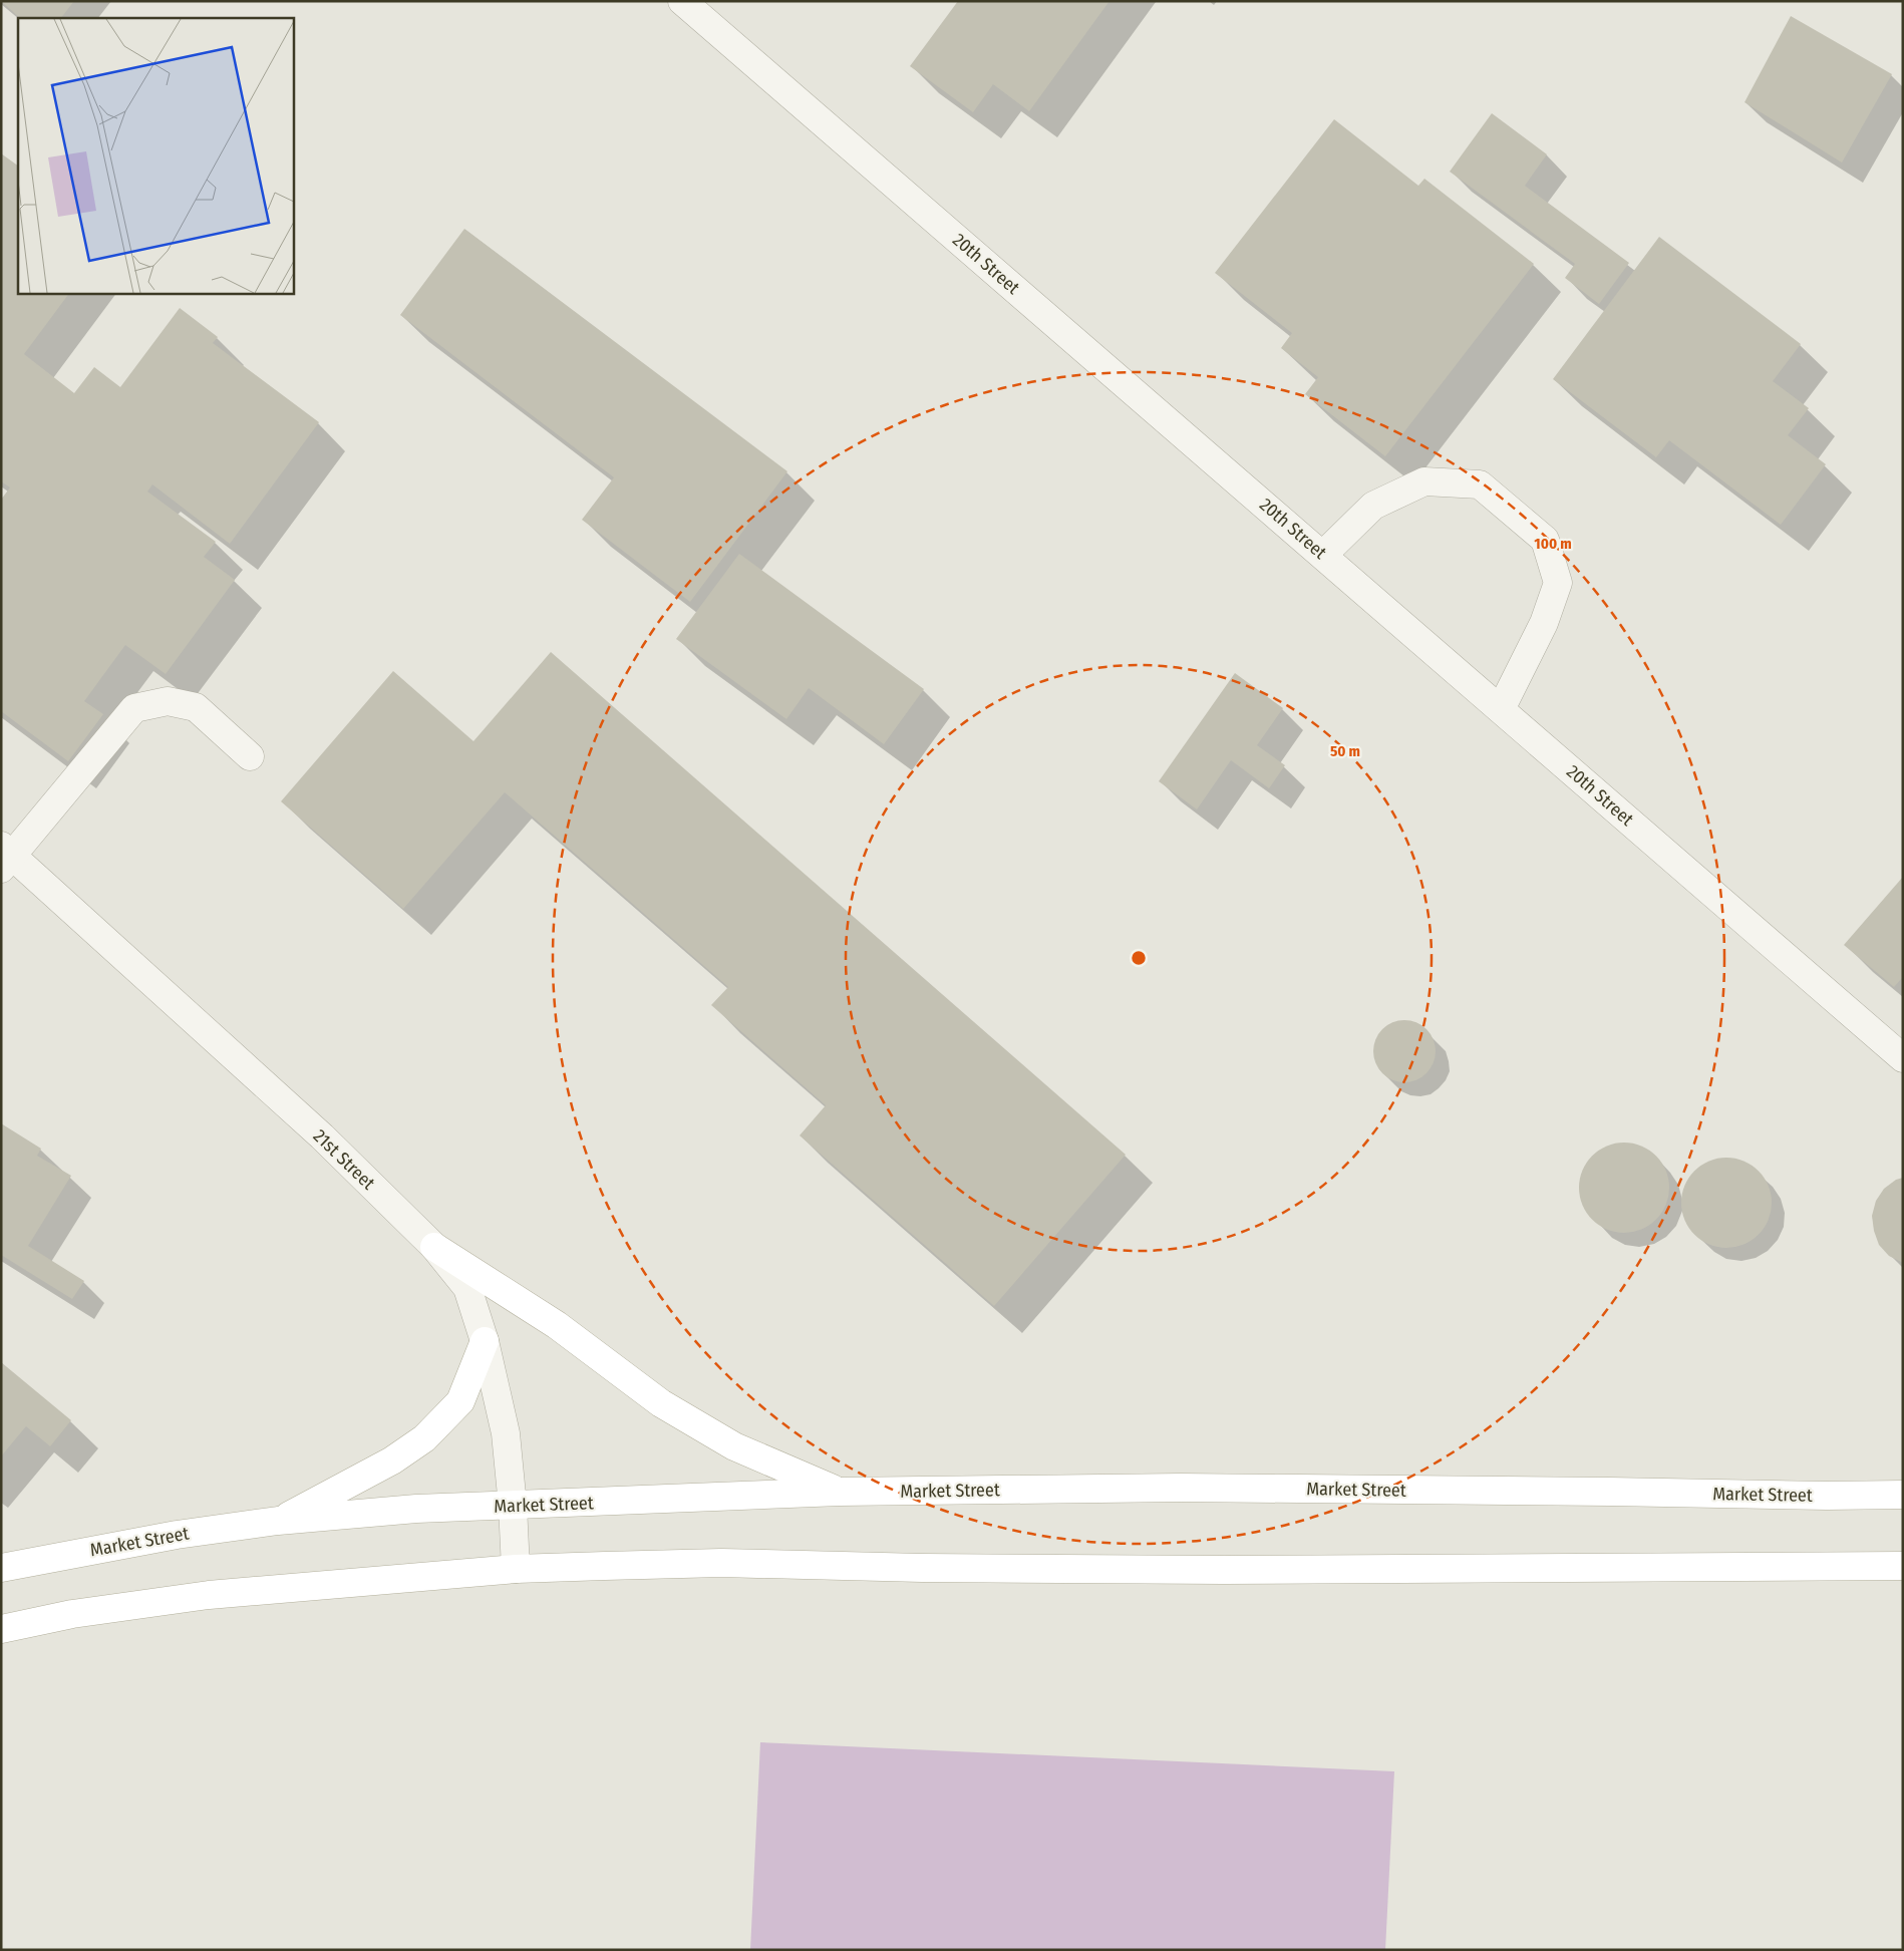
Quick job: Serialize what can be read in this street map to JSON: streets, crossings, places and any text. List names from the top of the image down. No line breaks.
{"streets":{"main road":["Market Street"],"lane":["20th Street","21st Street"]},"crossings":[["21st Street","Market Street"]],"rings":["100 m","50 m"]}
